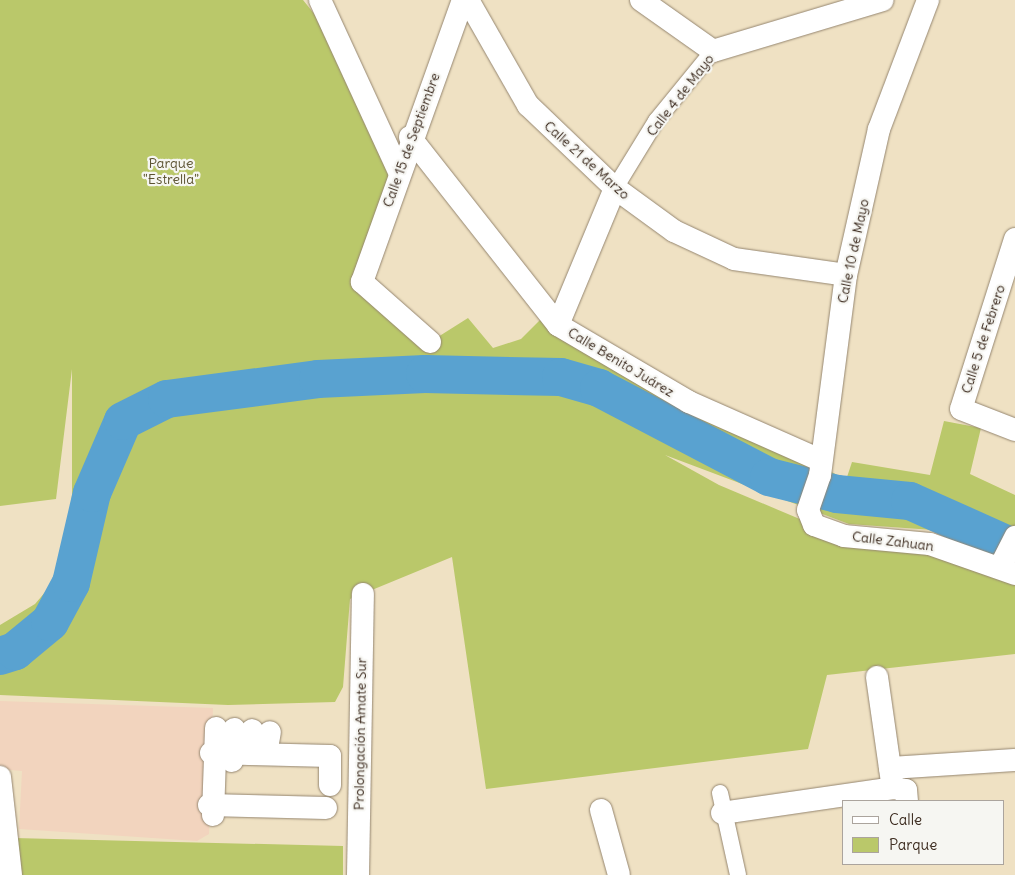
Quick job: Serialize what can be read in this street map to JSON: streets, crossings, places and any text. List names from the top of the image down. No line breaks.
{"streets":{"street":["Calle 4 de Mayo","Calle 15 de Septiembre","Calle 21 de Marzo","Calle 10 de Mayo","Calle 5 de Febrero","Calle Benito Juárez","Calle Zahuan","Prolongación Amate Sur"]},"crossings":[["Calle 4 de Mayo","Calle 21 de Marzo"],["Calle 4 de Mayo","Calle Benito Juárez"],["Calle 15 de Septiembre","Calle Benito Juárez"],["Calle 21 de Marzo","Calle 10 de Mayo"],["Calle 10 de Mayo","Calle Benito Juárez"],["Calle 10 de Mayo","Calle Zahuan"]],"parks":["Parque \"Estrella\""],"legend":["Calle","Parque"]}
